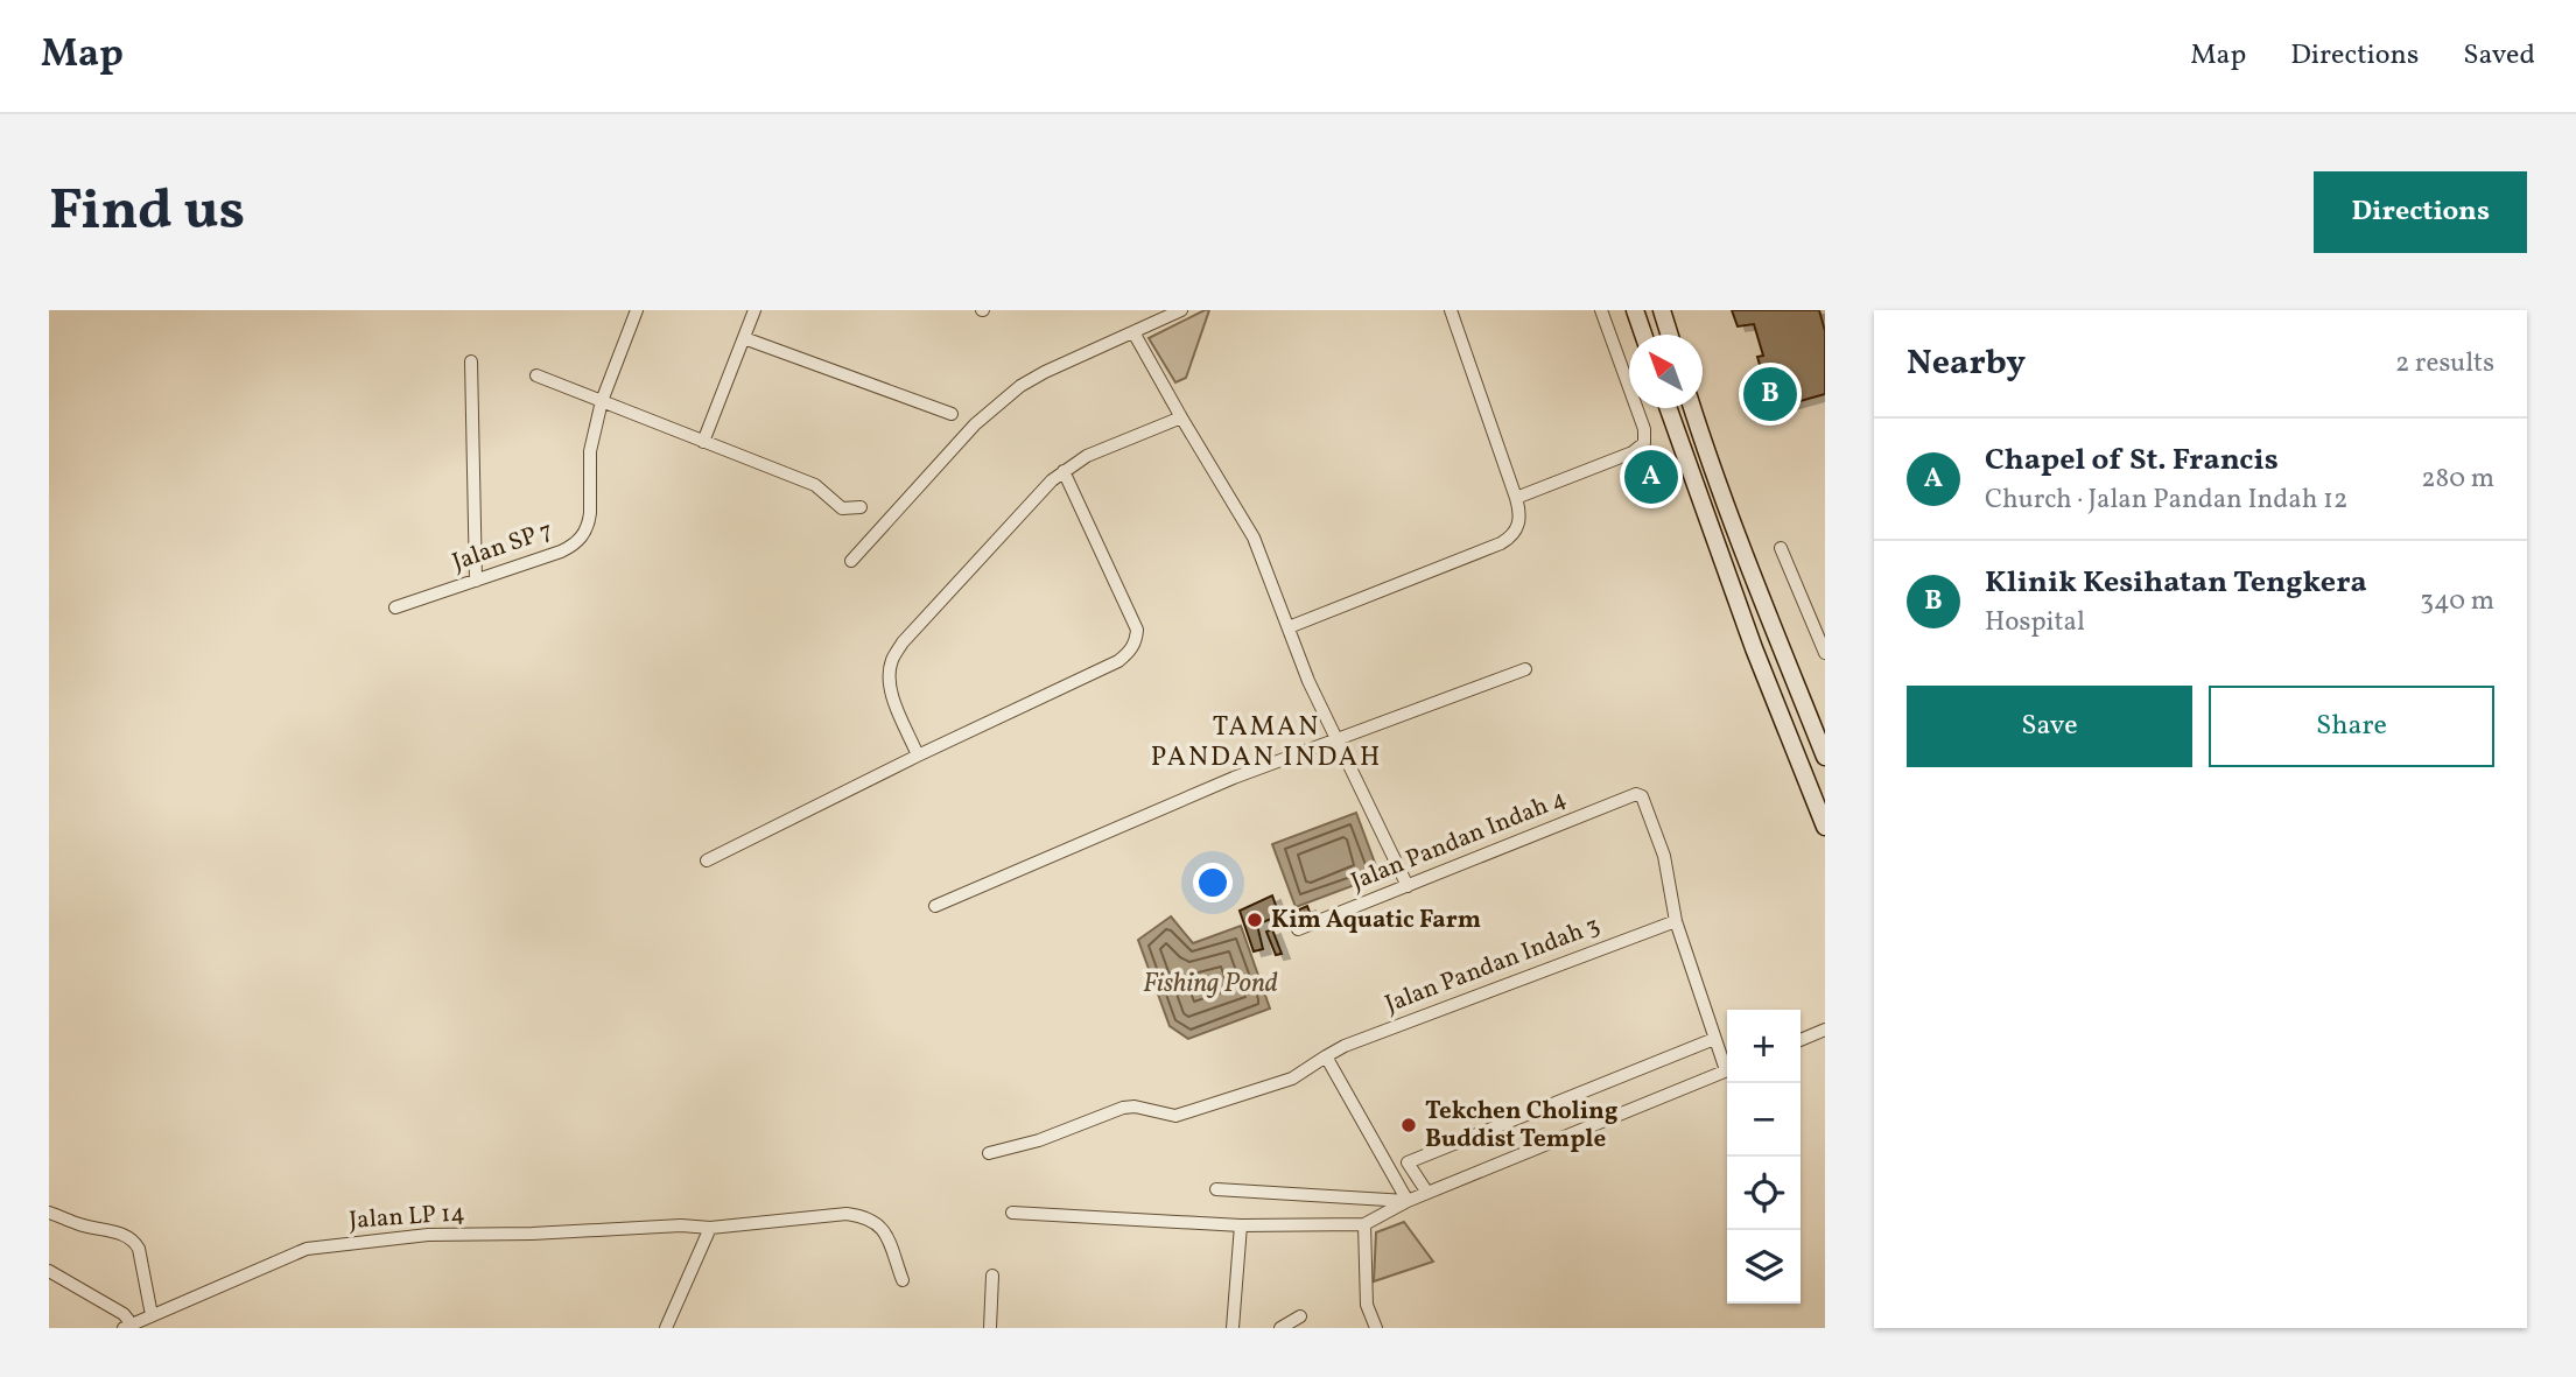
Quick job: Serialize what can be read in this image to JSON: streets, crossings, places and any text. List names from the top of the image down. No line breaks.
{"streets":{"street":["Jalan SP 7","Jalan Pandan Indah 4","Jalan Pandan Indah 3","Jalan LP 14"]},"crossings":[["Jalan Pandan Indah 4","Jalan Pandan Indah 3"]],"districts":["TAMAN PANDAN INDAH"],"water":["Fishing Pond"],"places":["Kim Aquatic Farm","Tekchen Choling Buddist Temple"],"north":"top left","page":{"header":"Map","nav":["Map","Directions","Saved"],"buttons":["Directions",["Save","Share"]],"title":"Find us","heading":["Nearby","2 results"],"pins":["B","A"],"list":[{"mark":"A","name":"Chapel of St. Francis","note":"Church · Jalan Pandan Indah 12","value":"280 m"},{"mark":"B","name":"Klinik Kesihatan Tengkera","note":"Hospital","value":"340 m"}],"map_buttons":["+","−"]}}
